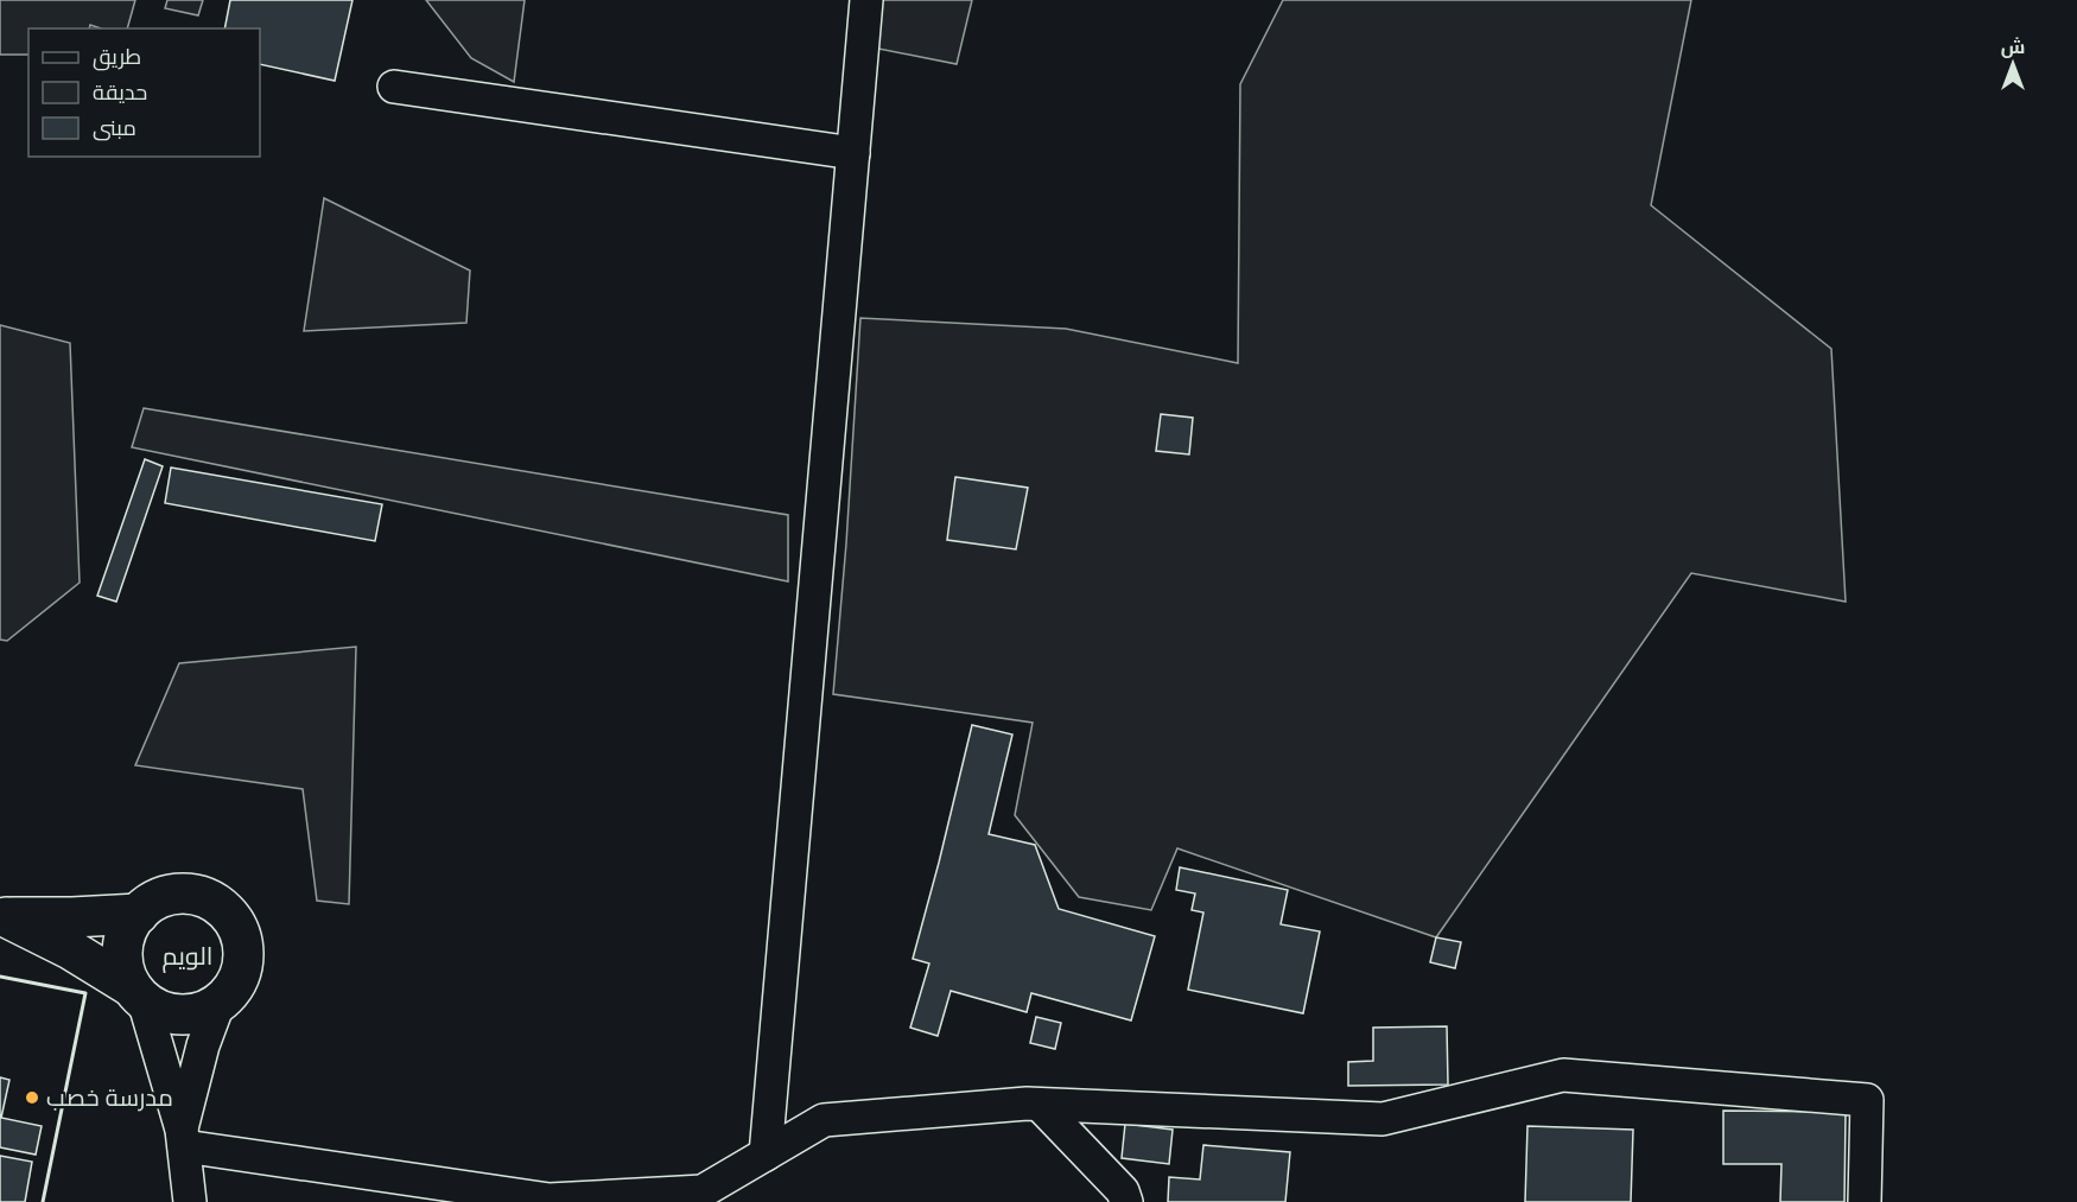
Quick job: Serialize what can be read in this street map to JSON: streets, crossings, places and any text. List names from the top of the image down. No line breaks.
{"districts":["الويم"],"places":["مدرسة خصب"],"legend":["طريق","حديقة","مبنى"],"north":"top"}
